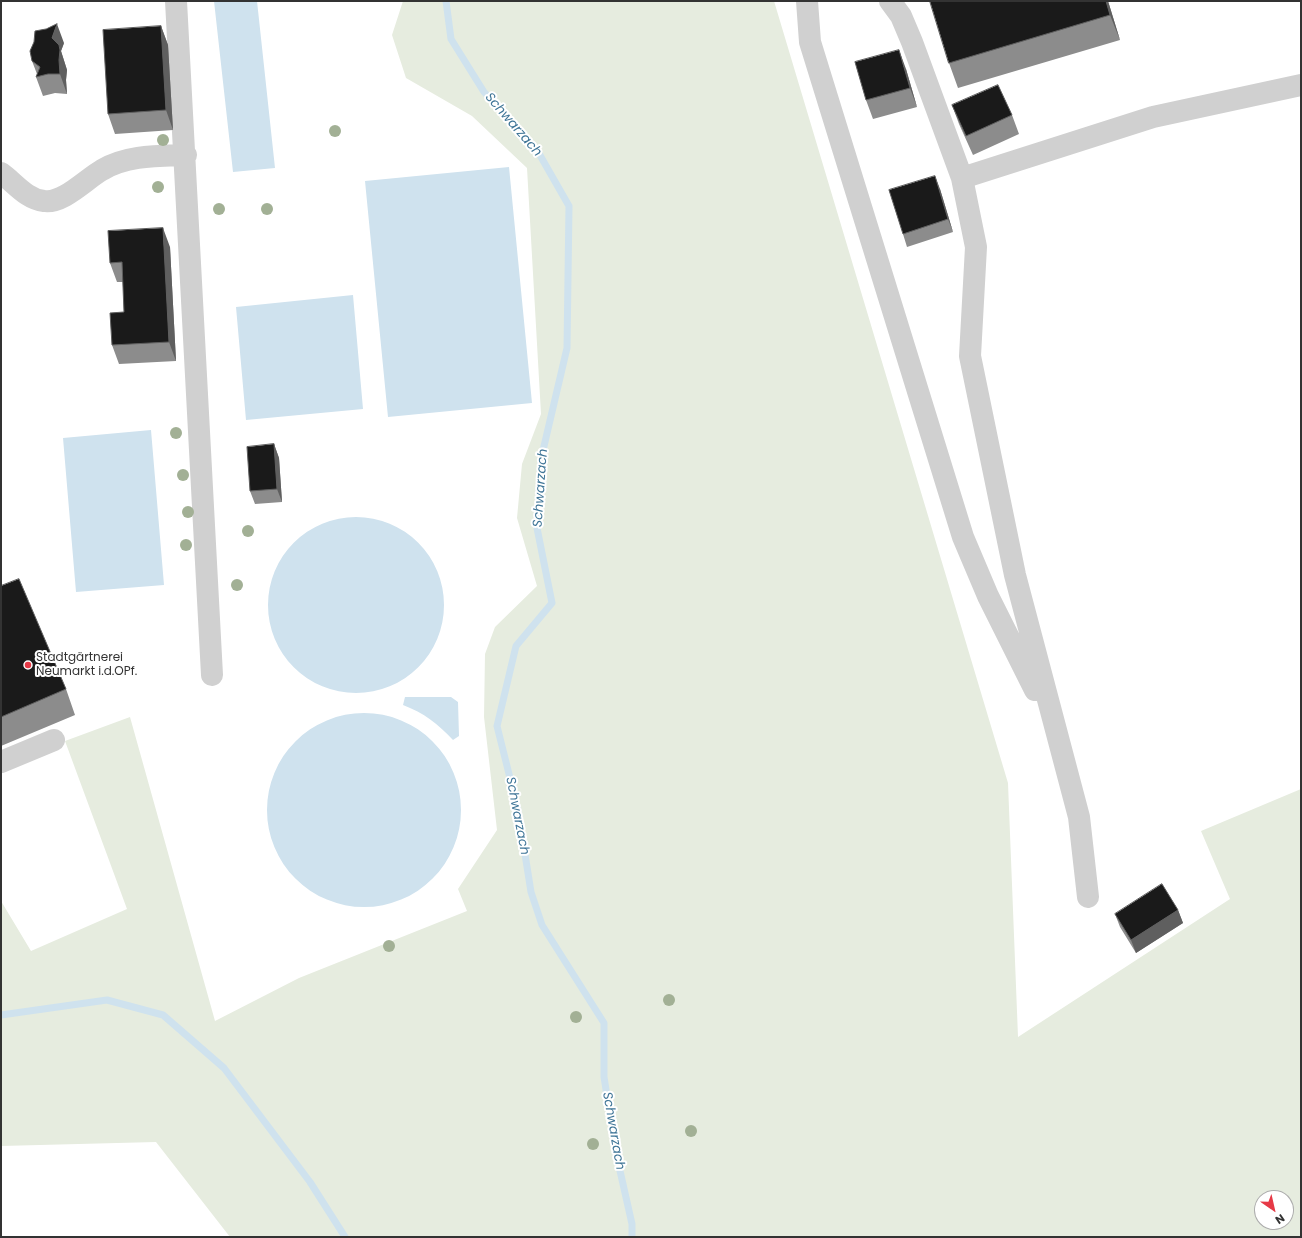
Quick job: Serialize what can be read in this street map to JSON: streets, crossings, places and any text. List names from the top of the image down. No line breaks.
{"water":["Schwarzach"],"places":["Stadtgärtnerei Neumarkt i.d.OPf."],"north":"bottom right"}
